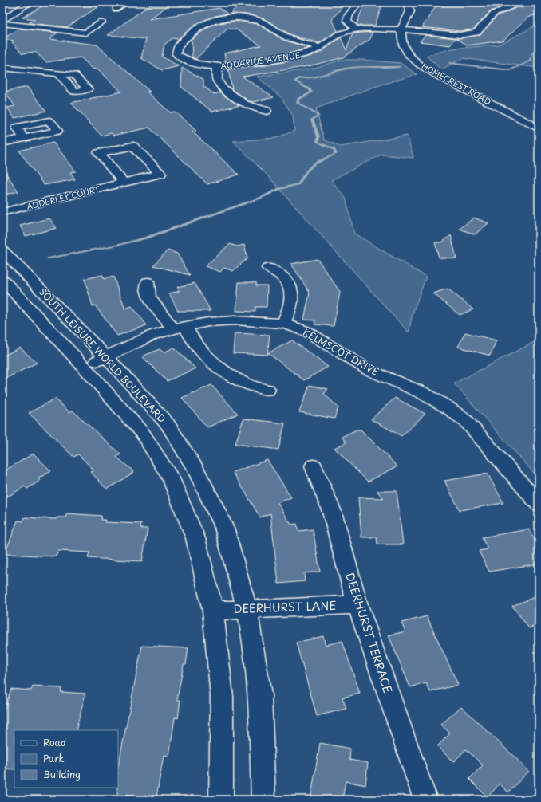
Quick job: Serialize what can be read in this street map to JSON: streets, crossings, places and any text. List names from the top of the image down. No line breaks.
{"streets":{"street":["AQUARIUS AVENUE","HOMECREST ROAD","ADDERLEY COURT","KELMSCOT DRIVE","SOUTH LEISURE WORLD BOULEVARD","DEERHURST LANE","DEERHURST TERRACE"]},"crossings":[["AQUARIUS AVENUE","HOMECREST ROAD"],["KELMSCOT DRIVE","SOUTH LEISURE WORLD BOULEVARD"],["SOUTH LEISURE WORLD BOULEVARD","DEERHURST LANE"],["DEERHURST LANE","DEERHURST TERRACE"]],"legend":["Road","Park","Building"]}
